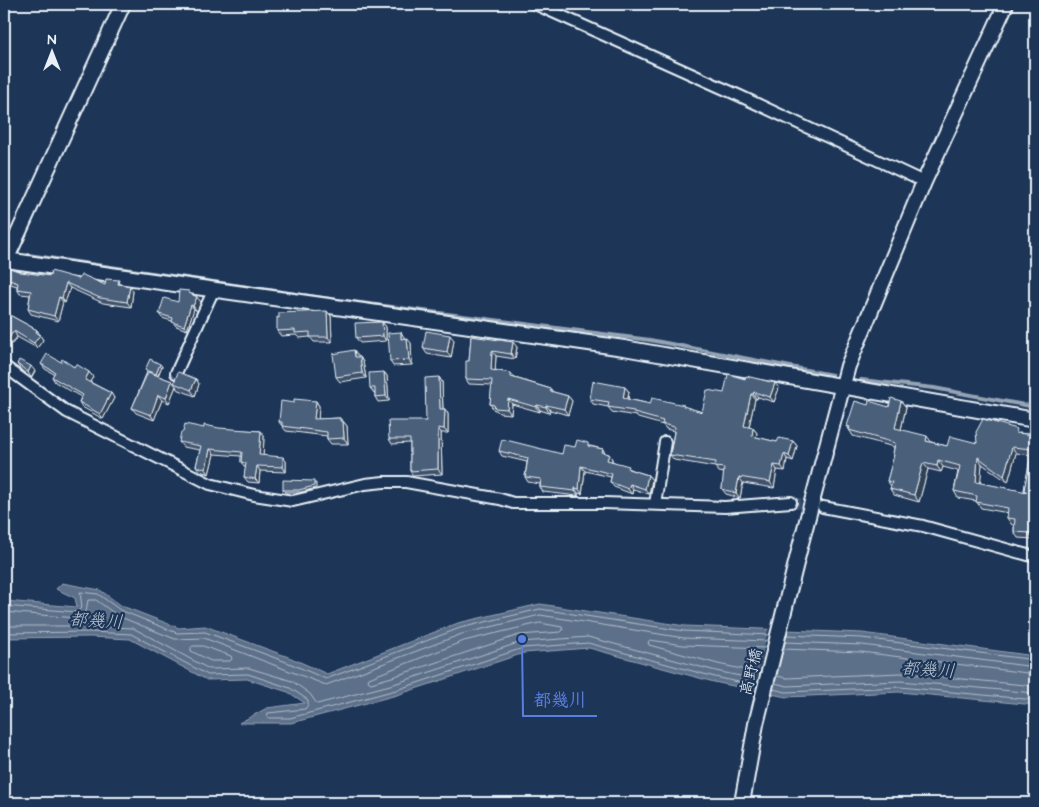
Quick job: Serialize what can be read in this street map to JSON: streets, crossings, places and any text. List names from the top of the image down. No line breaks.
{"streets":{"street":["高野橋"]},"water":["都幾川"],"places":["都幾川"],"north":"top"}
